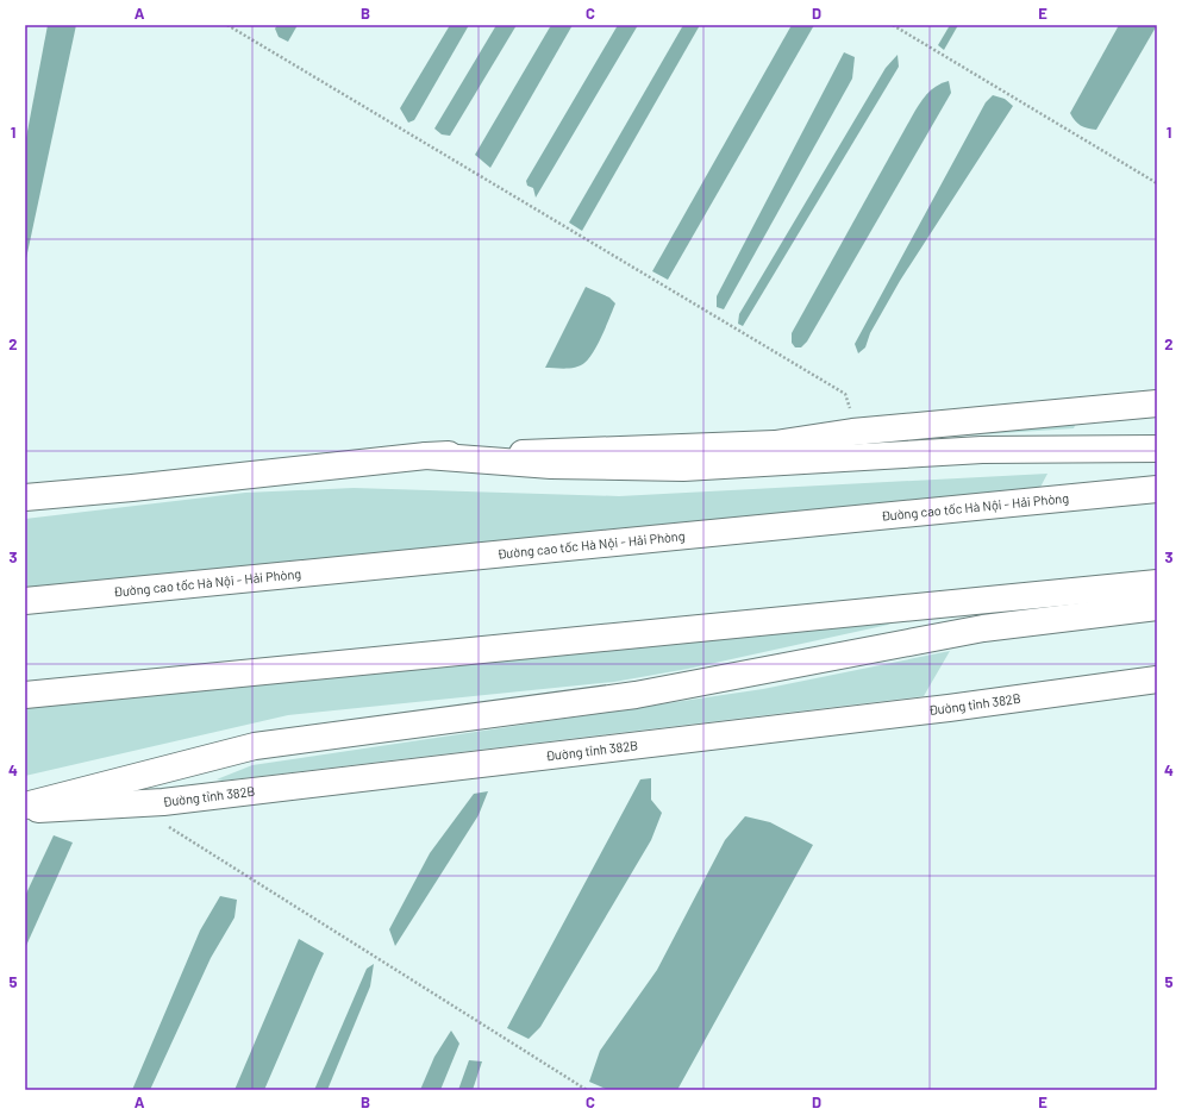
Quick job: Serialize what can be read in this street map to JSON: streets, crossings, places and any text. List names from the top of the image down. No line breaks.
{"streets":{"main road":["Đường cao tốc Hà Nội - Hải Phòng","Đường tỉnh 382B"]},"grid":{"columns":["A","B","C","D","E"],"rows":["1","2","3","4","5"]}}
